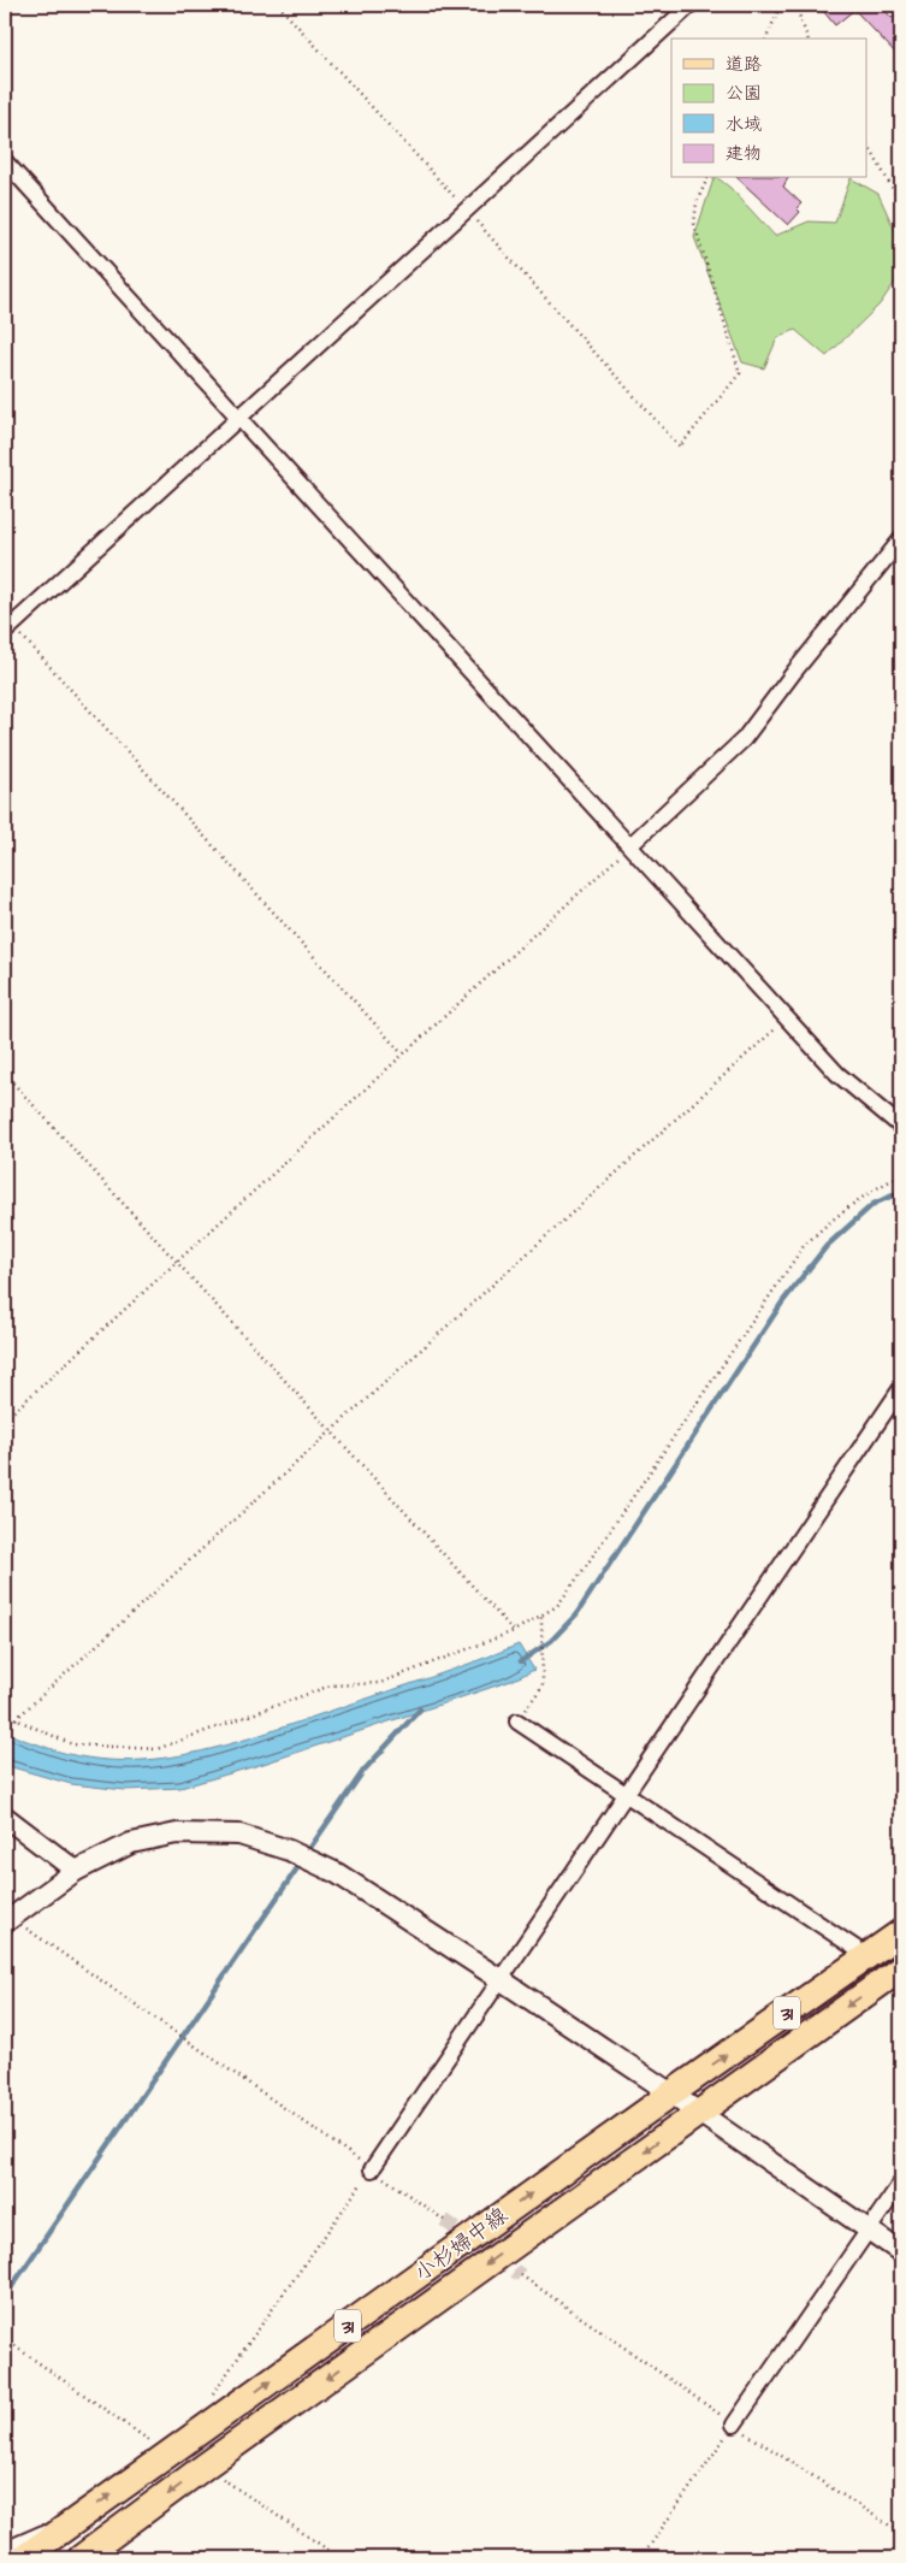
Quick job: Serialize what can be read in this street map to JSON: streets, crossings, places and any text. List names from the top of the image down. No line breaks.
{"streets":{"main road":["31","小杉婦中線"]},"legend":["道路","公園","水域","建物"]}
